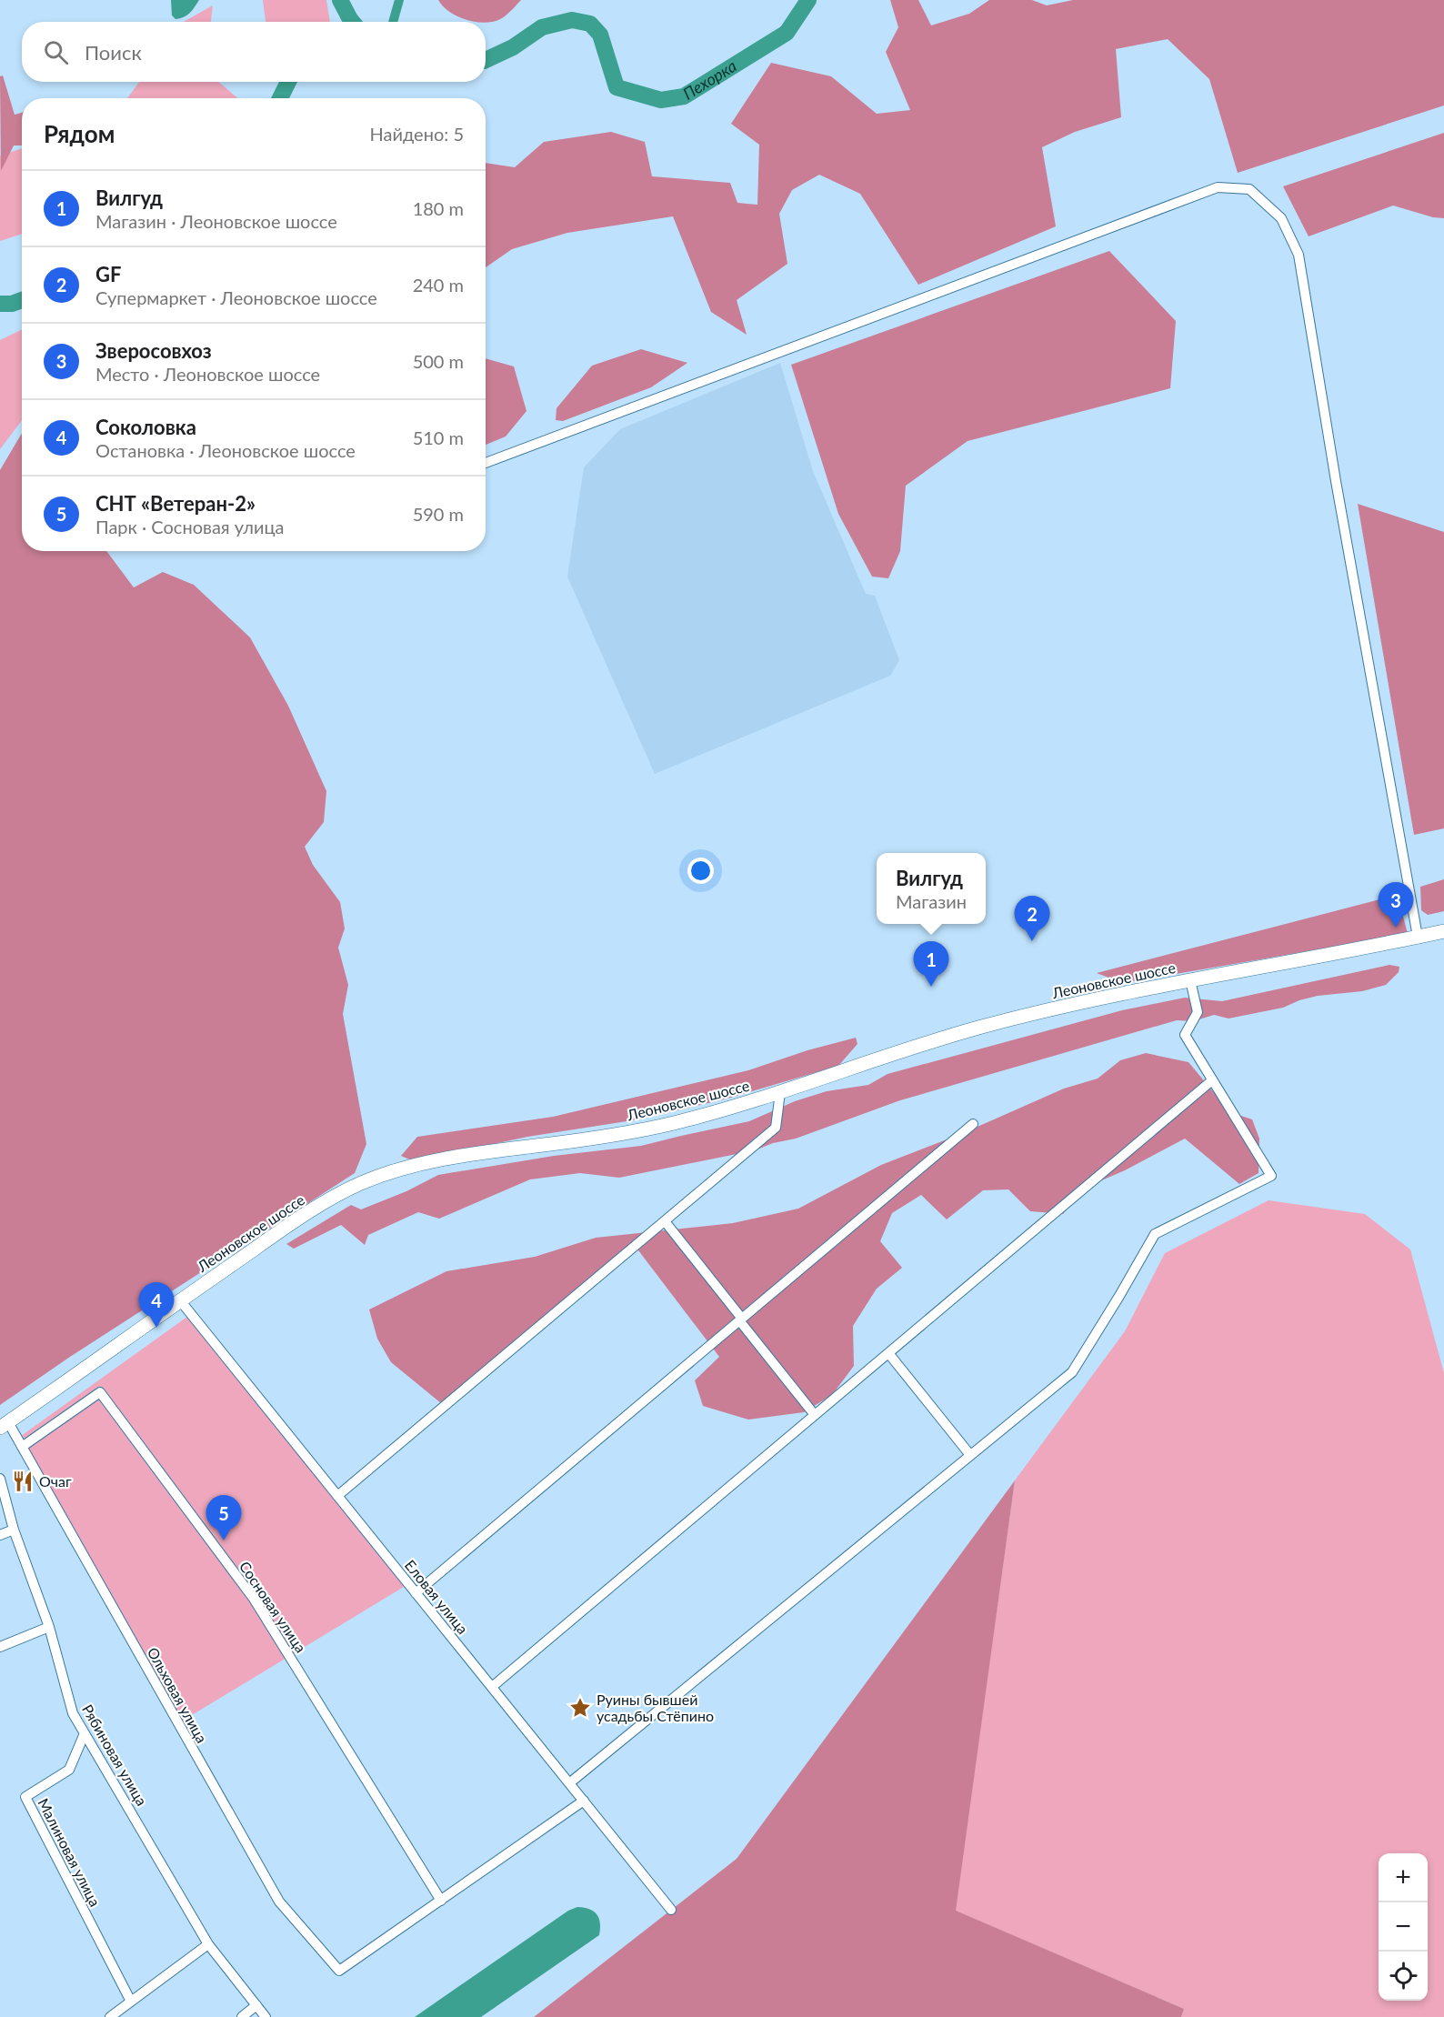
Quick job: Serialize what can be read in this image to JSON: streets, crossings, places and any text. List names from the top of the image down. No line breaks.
{"streets":{"main road":["Леоновское шоссе"],"street":["Еловая улица","Сосновая улица","Ольховая улица","Рябиновая улица","Малиновая улица"]},"crossings":[["Леоновское шоссе","Еловая улица"],["Леоновское шоссе","Ольховая улица"],["Сосновая улица","Ольховая улица"],["Рябиновая улица","Малиновая улица"]],"water":["Пехорка"],"places":{"restaurant":["Очаг"],"place":["Руины бывшей усадьбы Стёпино"]},"page":{"search":"Поиск","heading":["Рядом","Найдено: 5"],"list":[{"mark":"1","name":"Вилгуд","note":"Магазин · Леоновское шоссе","value":"180 m"},{"mark":"2","name":"GF","note":"Супермаркет · Леоновское шоссе","value":"240 m"},{"mark":"3","name":"Зверосовхоз","note":"Место · Леоновское шоссе","value":"500 m"},{"mark":"4","name":"Соколовка","note":"Остановка · Леоновское шоссе","value":"510 m"},{"mark":"5","name":"СНТ «Ветеран-2»","note":"Парк · Сосновая улица","value":"590 m"}],"popup":["Вилгуд","Магазин"],"pins":["3","2","1","4","5"],"map_buttons":["+","−"]}}
